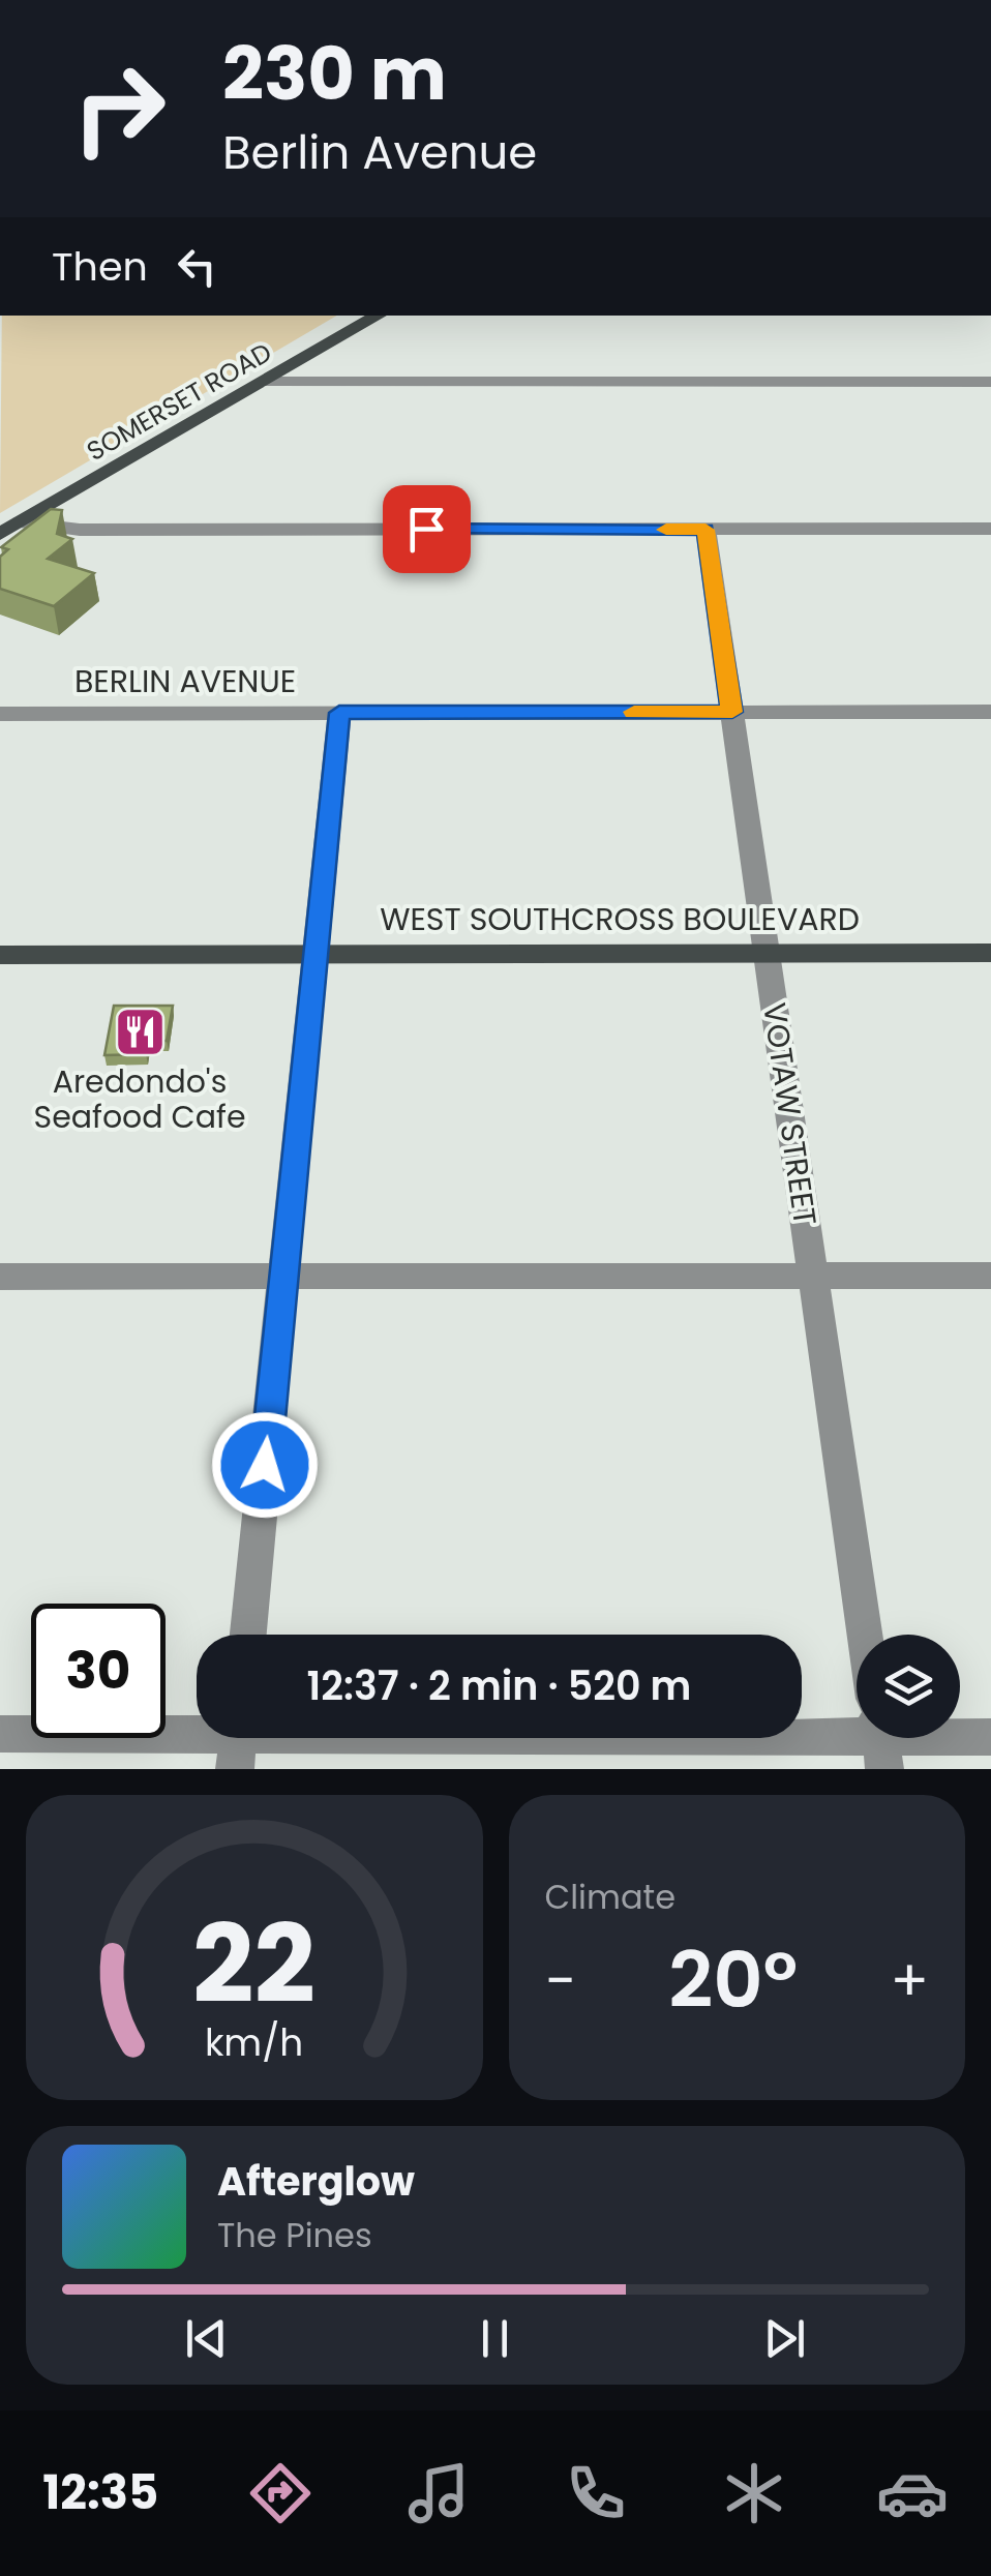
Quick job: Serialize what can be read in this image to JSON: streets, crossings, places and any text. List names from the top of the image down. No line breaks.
{"streets":{"main road":["SOMERSET ROAD","WEST SOUTHCROSS BOULEVARD"],"street":["BERLIN AVENUE","VOTAW STREET"]},"crossings":[["BERLIN AVENUE","VOTAW STREET"],["WEST SOUTHCROSS BOULEVARD","VOTAW STREET"]],"places":{"restaurant":["Aredondo's Seafood Cafe"]},"page":{"turn":["230 m","Berlin Avenue"],"then":"Then","limit":"30","trip":"12:37 · 2 min · 520 m","tile":"Climate","heat":["−","20°","+"],"song":["Afterglow","The Pines"],"tabs":"12:35","gauge":["22","km/h"]}}
